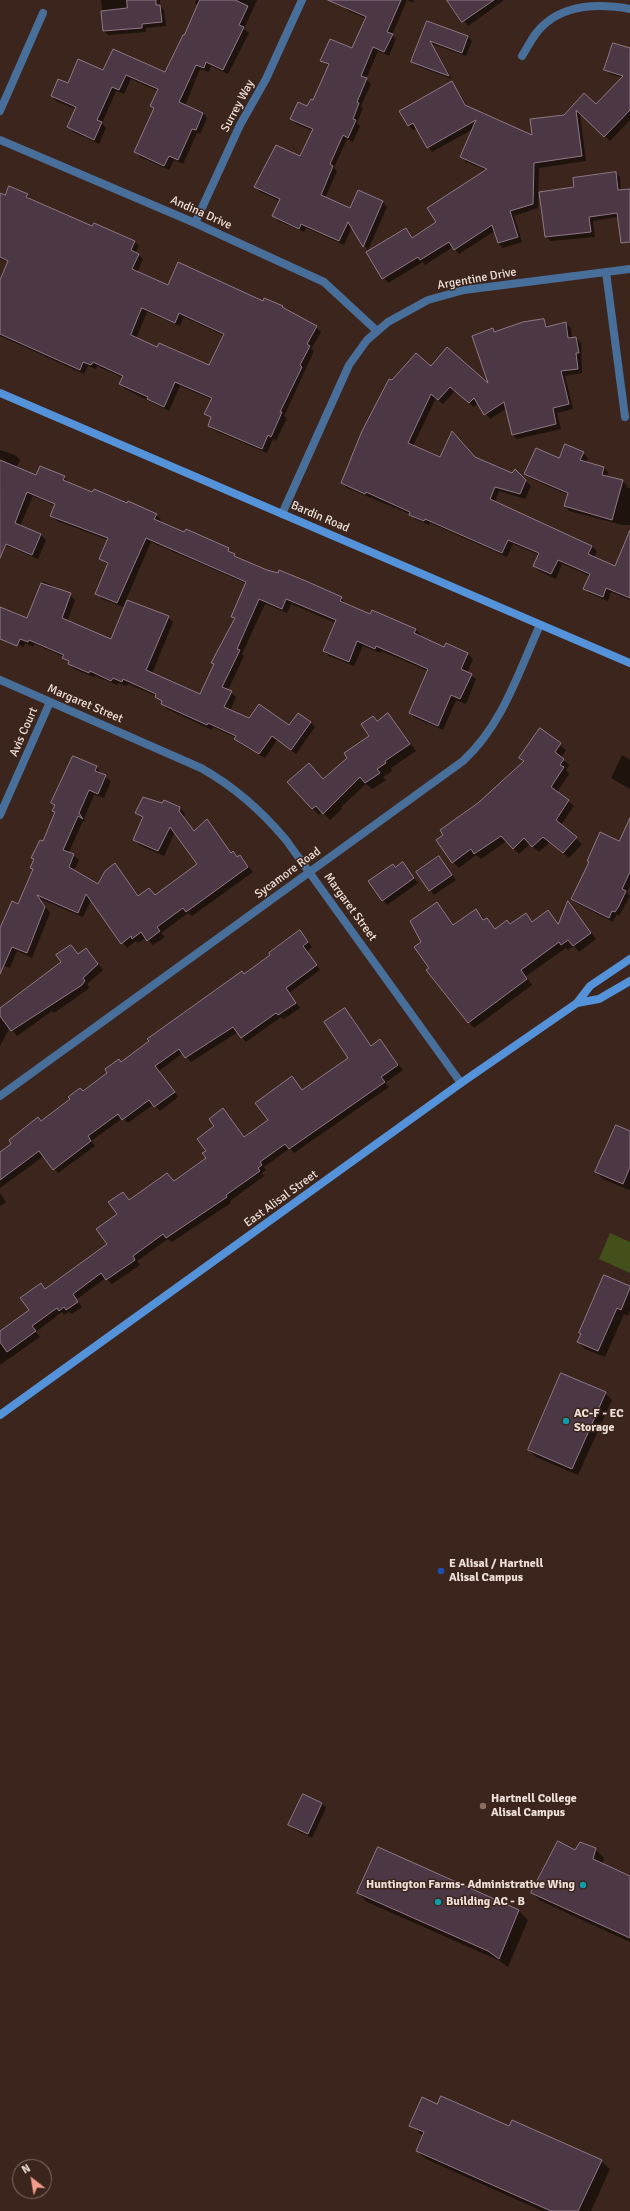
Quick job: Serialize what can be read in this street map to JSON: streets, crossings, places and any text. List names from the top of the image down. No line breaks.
{"streets":{"street":["Surrey Way","Andina Drive","Argentine Drive","Bardin Road","Margaret Street","Avis Court","Sycamore Road","East Alisal Street"]},"crossings":[["Surrey Way","Andina Drive"],["Andina Drive","Argentine Drive"],["Argentine Drive","Bardin Road"],["Bardin Road","Sycamore Road"],["Margaret Street","Avis Court"],["Margaret Street","Sycamore Road"],["Margaret Street","East Alisal Street"]],"places":["AC-F - EC Storage","E Alisal / Hartnell Alisal Campus","Hartnell College Alisal Campus","Huntington Farms- Administrative Wing","Building AC - B"],"north":"top left"}
